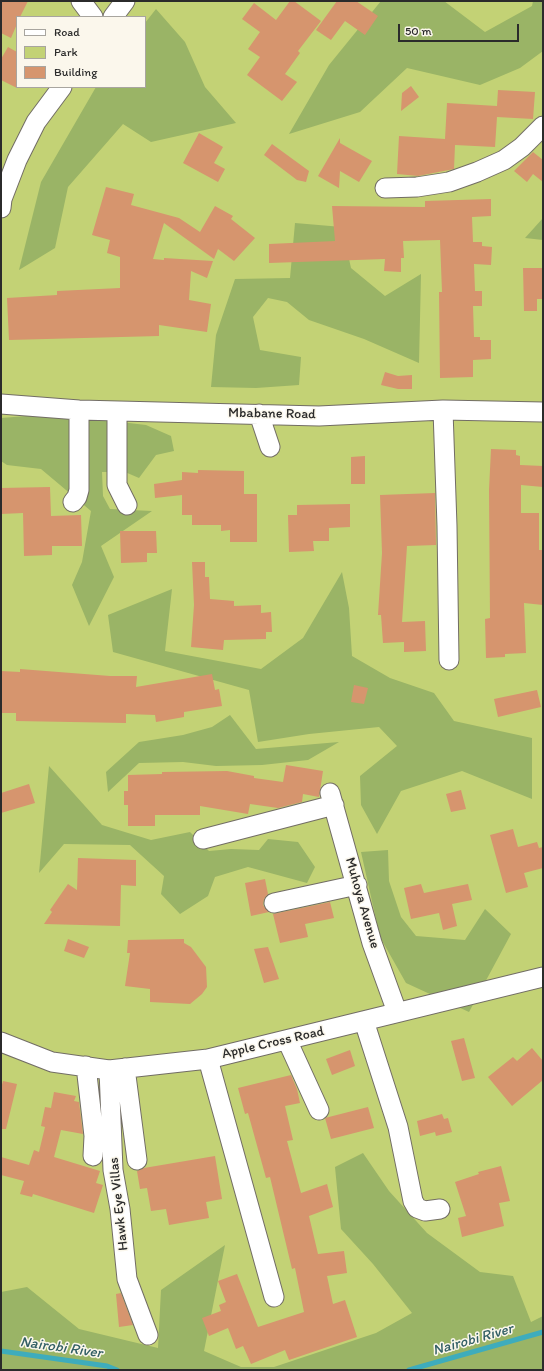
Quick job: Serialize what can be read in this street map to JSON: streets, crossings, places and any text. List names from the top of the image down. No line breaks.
{"streets":{"street":["Mbabane Road","Muhoya Avenue","Apple Cross Road","Hawk Eye Villas"]},"crossings":[["Muhoya Avenue","Apple Cross Road"],["Apple Cross Road","Hawk Eye Villas"]],"water":["Nairobi River"],"legend":["Road","Park","Building"],"scale_bar":"50 m"}
